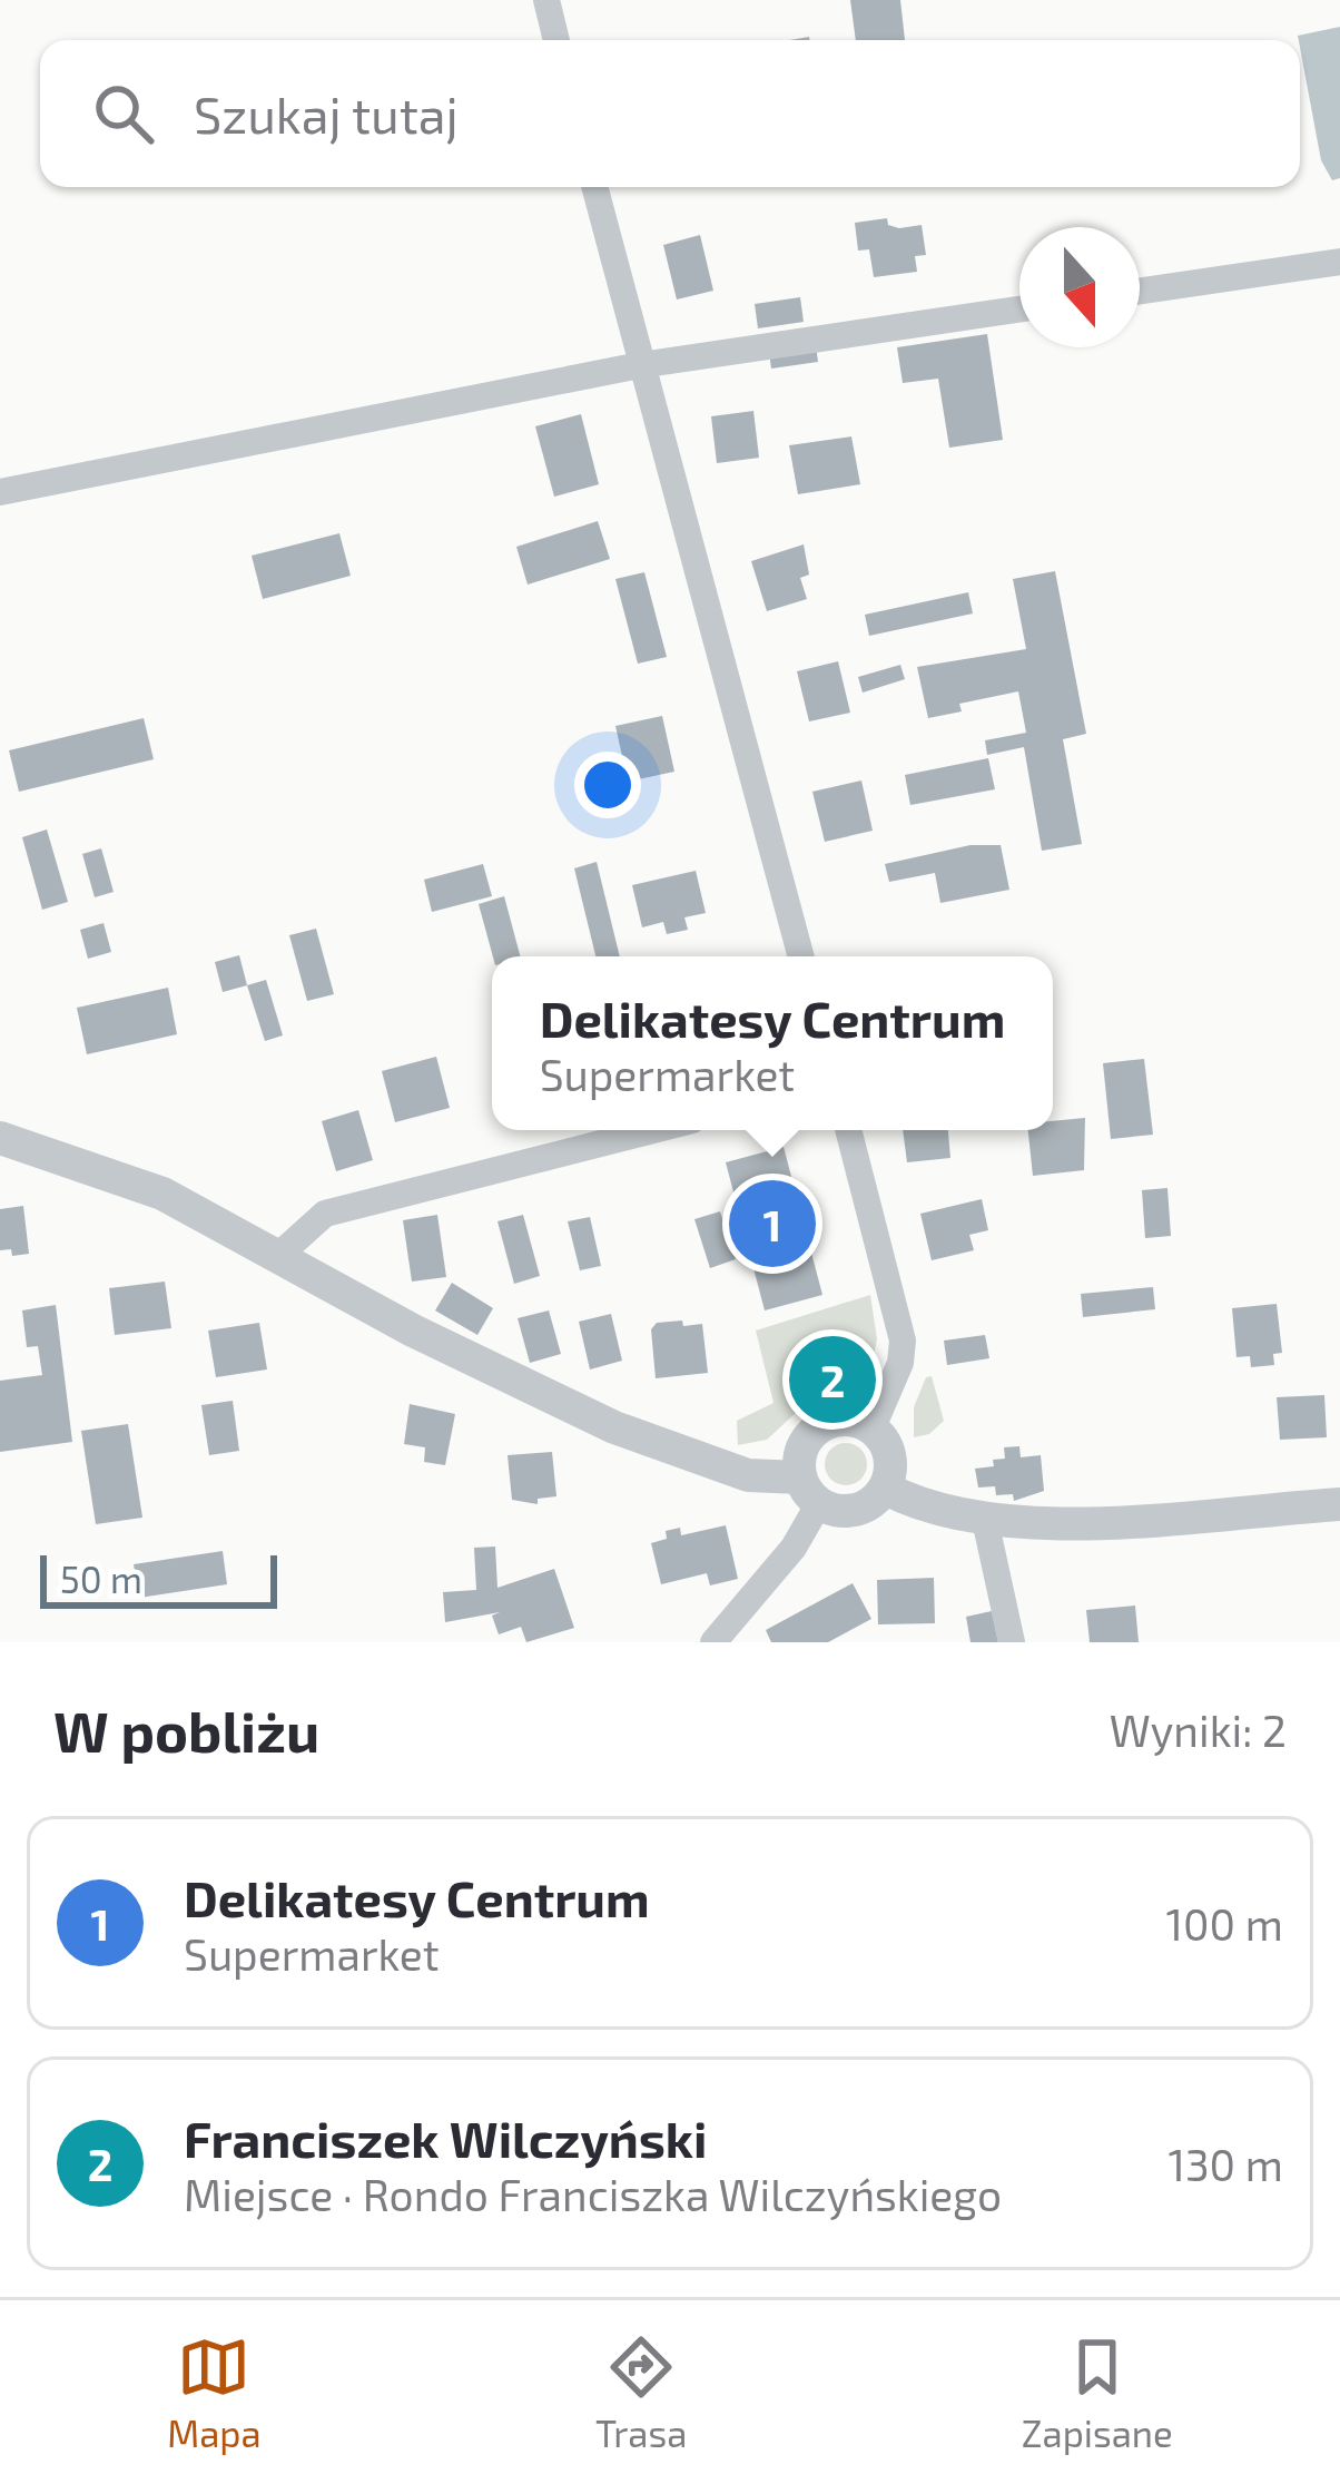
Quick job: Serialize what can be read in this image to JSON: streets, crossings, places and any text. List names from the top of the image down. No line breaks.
{"scale_bar":"50 m","north":"bottom","page":{"search":"Szukaj tutaj","popup":["Delikatesy Centrum","Supermarket"],"pins":["1","2"],"scale":"50 m","heading":["W pobliżu","Wyniki: 2"],"list":[{"mark":"1","name":"Delikatesy Centrum","note":"Supermarket","value":"100 m"},{"mark":"2","name":"Franciszek Wilczyński","note":"Miejsce · Rondo Franciszka Wilczyńskiego","value":"130 m"}],"nav":["Mapa","Trasa","Zapisane"]}}
